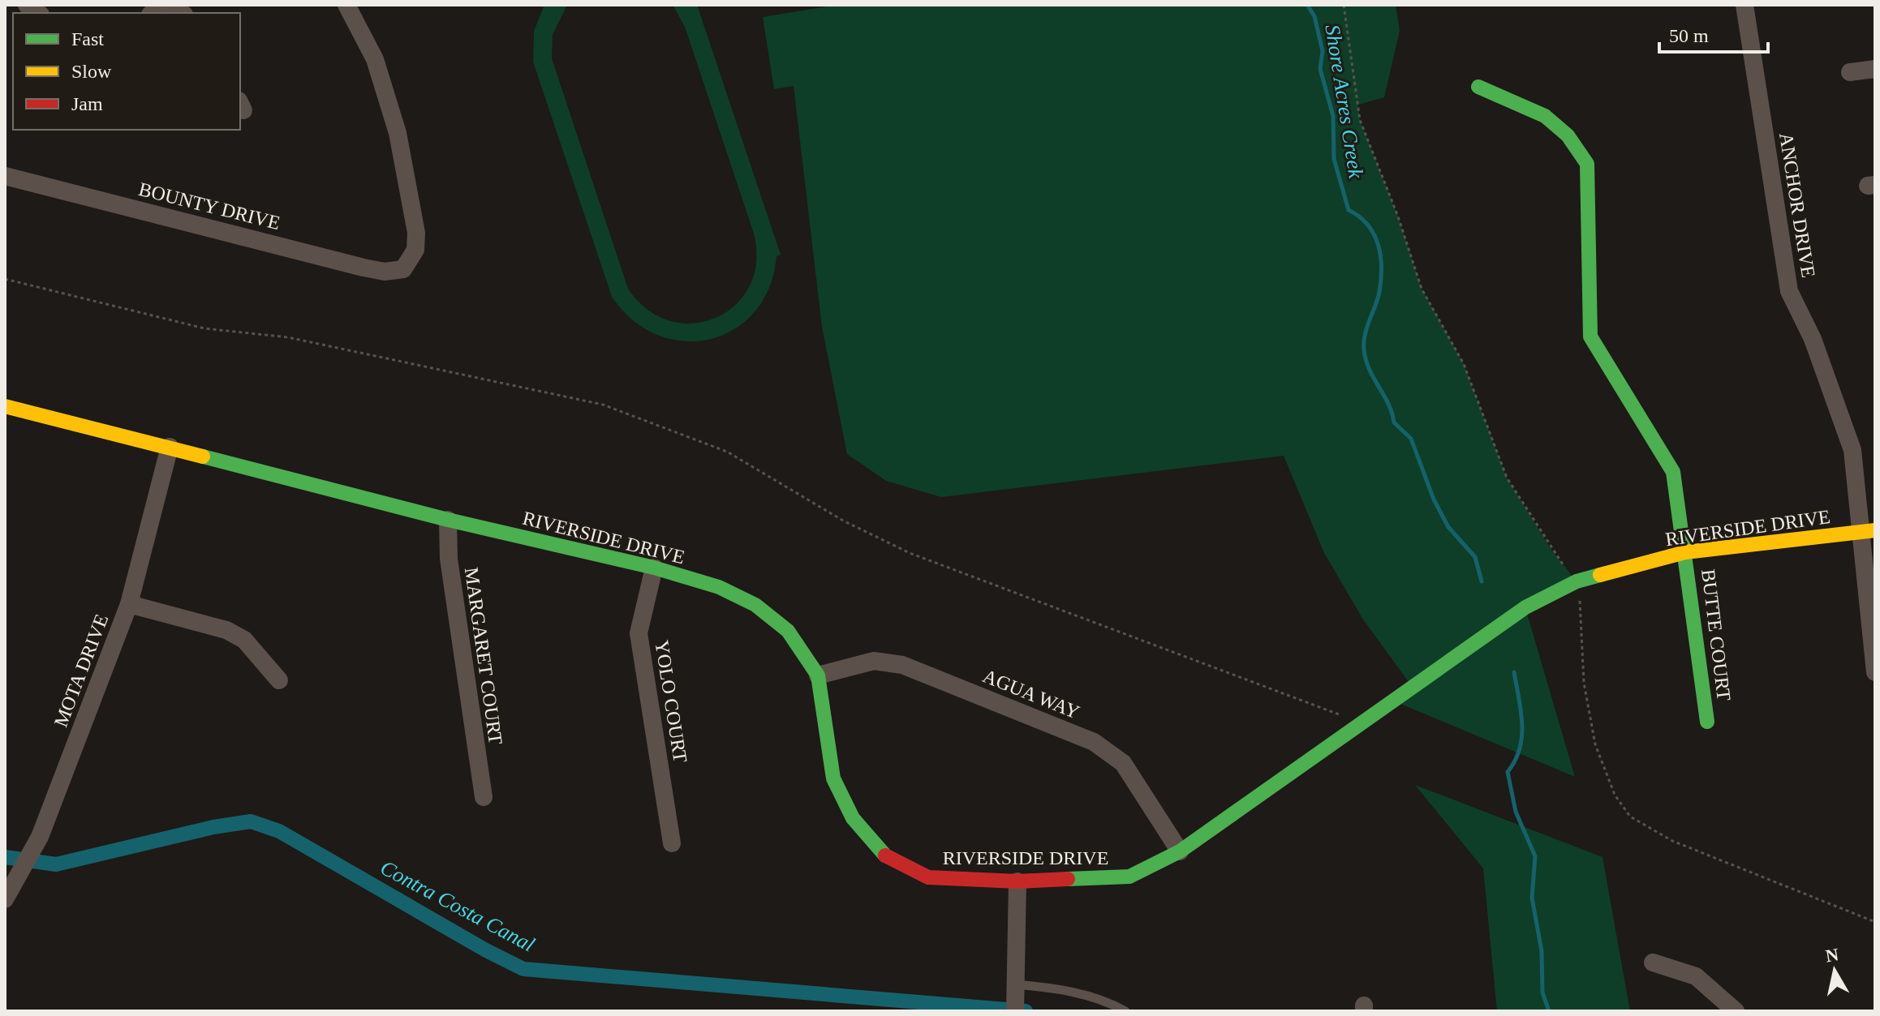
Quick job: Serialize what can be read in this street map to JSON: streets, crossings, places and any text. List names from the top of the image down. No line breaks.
{"streets":{"street":["ANCHOR DRIVE","BOUNTY DRIVE","RIVERSIDE DRIVE","BUTTE COURT","MARGARET COURT","MOTA DRIVE","AGUA WAY","YOLO COURT"]},"crossings":[["ANCHOR DRIVE","RIVERSIDE DRIVE"],["RIVERSIDE DRIVE","BUTTE COURT"],["RIVERSIDE DRIVE","MARGARET COURT"],["RIVERSIDE DRIVE","MOTA DRIVE"],["RIVERSIDE DRIVE","AGUA WAY"],["RIVERSIDE DRIVE","YOLO COURT"]],"water":["Shore Acres Creek","Contra Costa Canal"],"legend":["Fast","Slow","Jam"],"scale_bar":"50 m","north":"top"}
